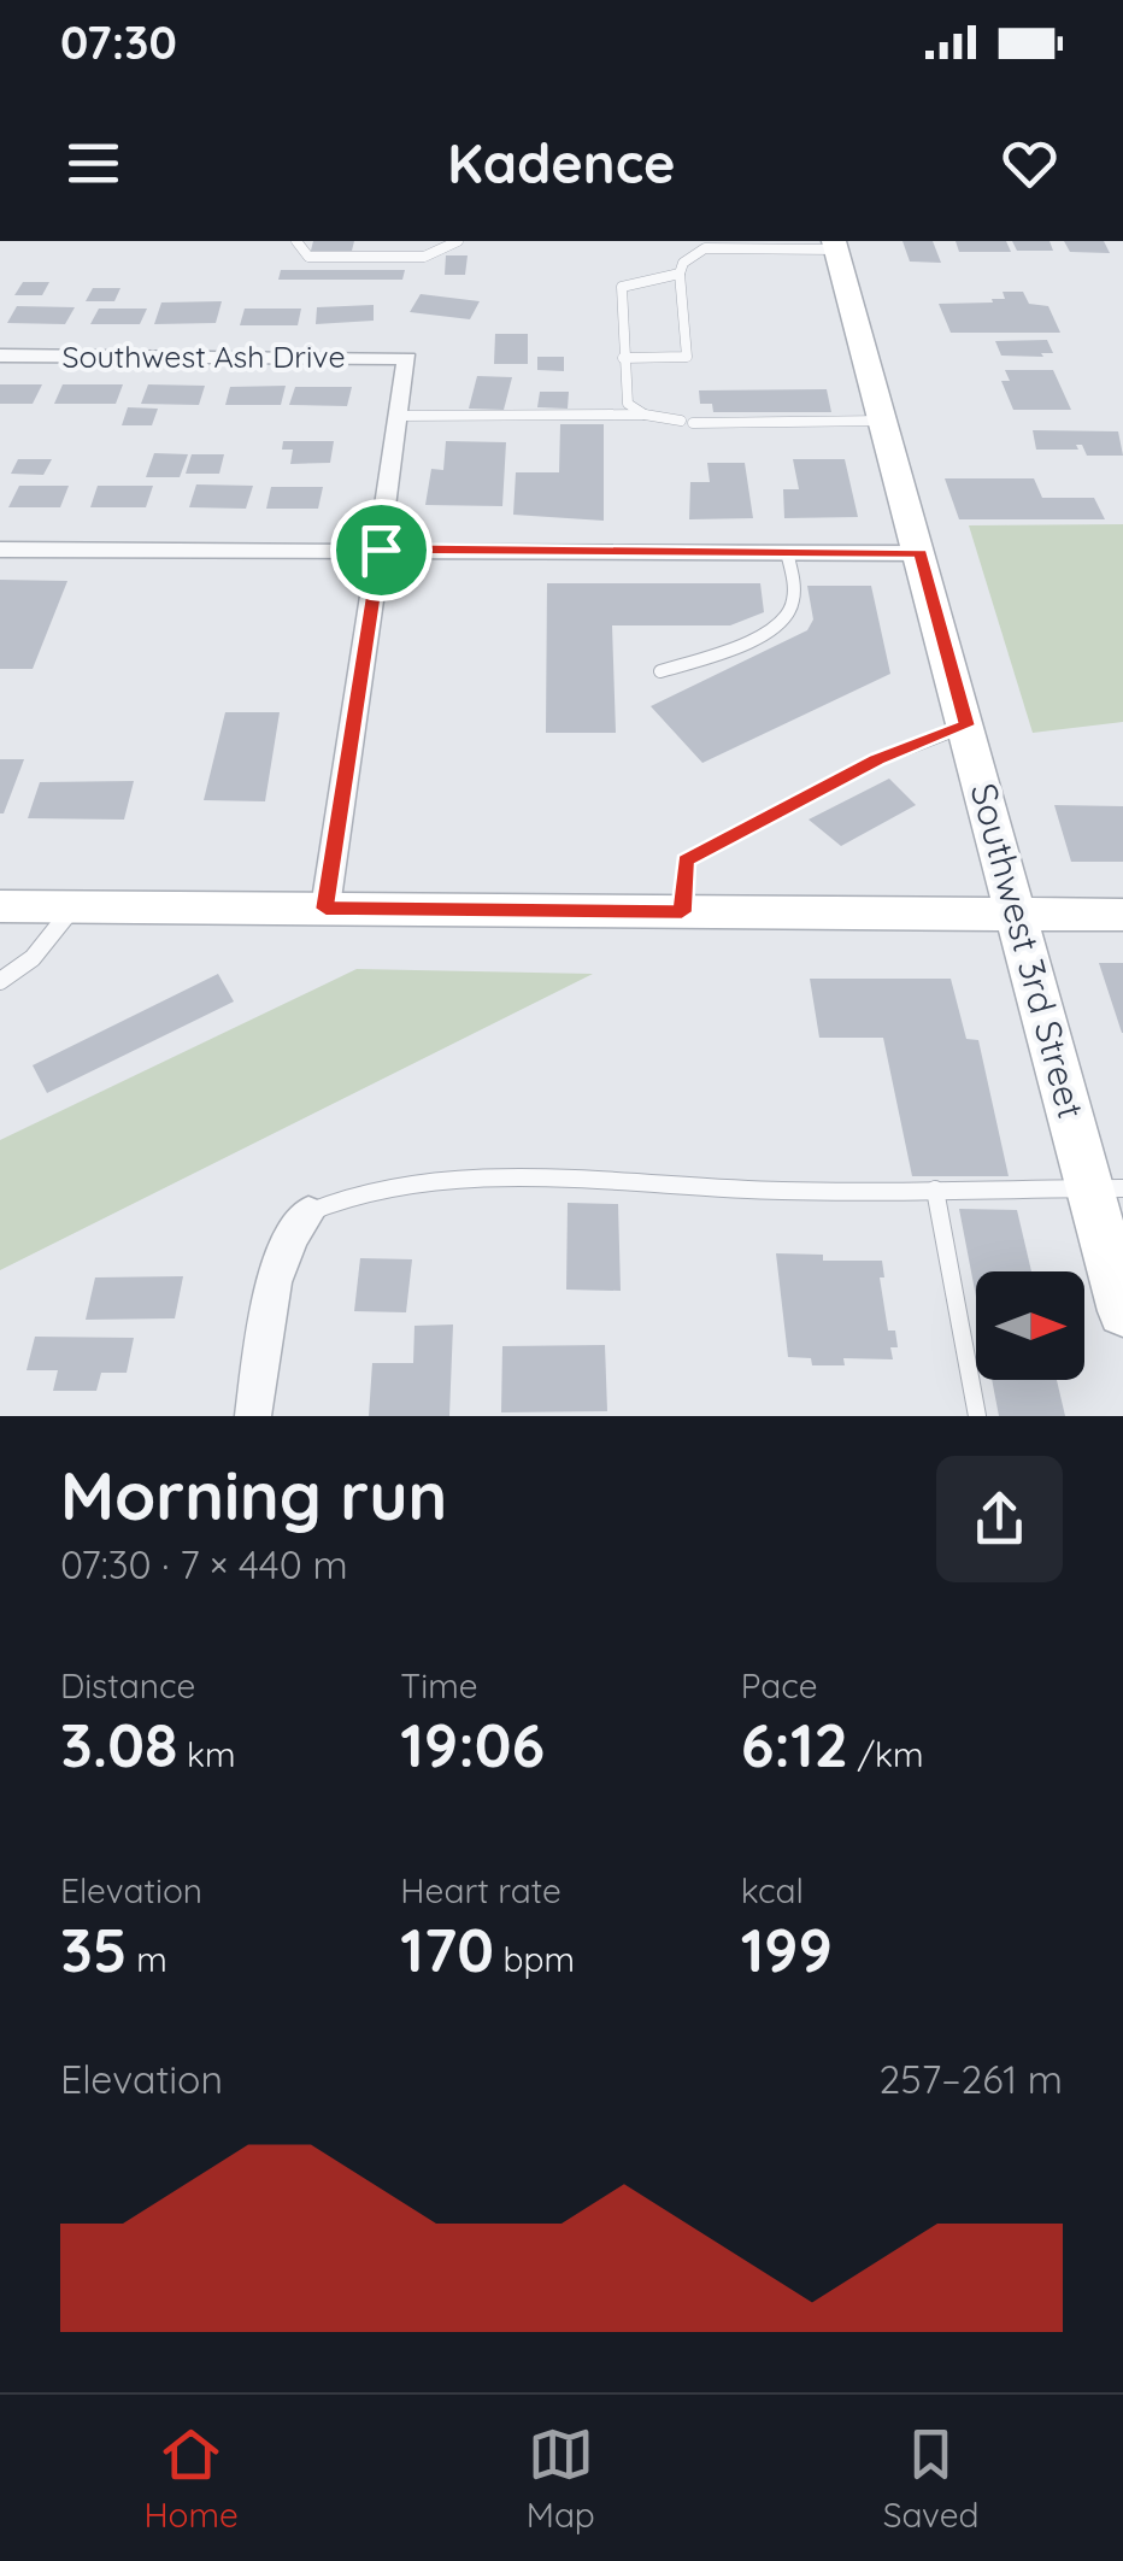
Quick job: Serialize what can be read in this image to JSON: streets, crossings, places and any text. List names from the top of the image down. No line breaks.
{"streets":{"street":["Southwest Ash Drive","Southwest 3rd Street"]},"north":"right","page":{"status":"07:30","header":"Kadence","heading":["Morning run","07:30 · 7 × 440 m"],"stats":[["Distance","3.08 km"],["Time","19:06"],["Pace","6:12 /km"],["Elevation","35 m"],["Heart rate","170 bpm"],["kcal","199"]],"chart":["Elevation","257–261 m"],"tabs":["Home","Map","Saved"]}}
